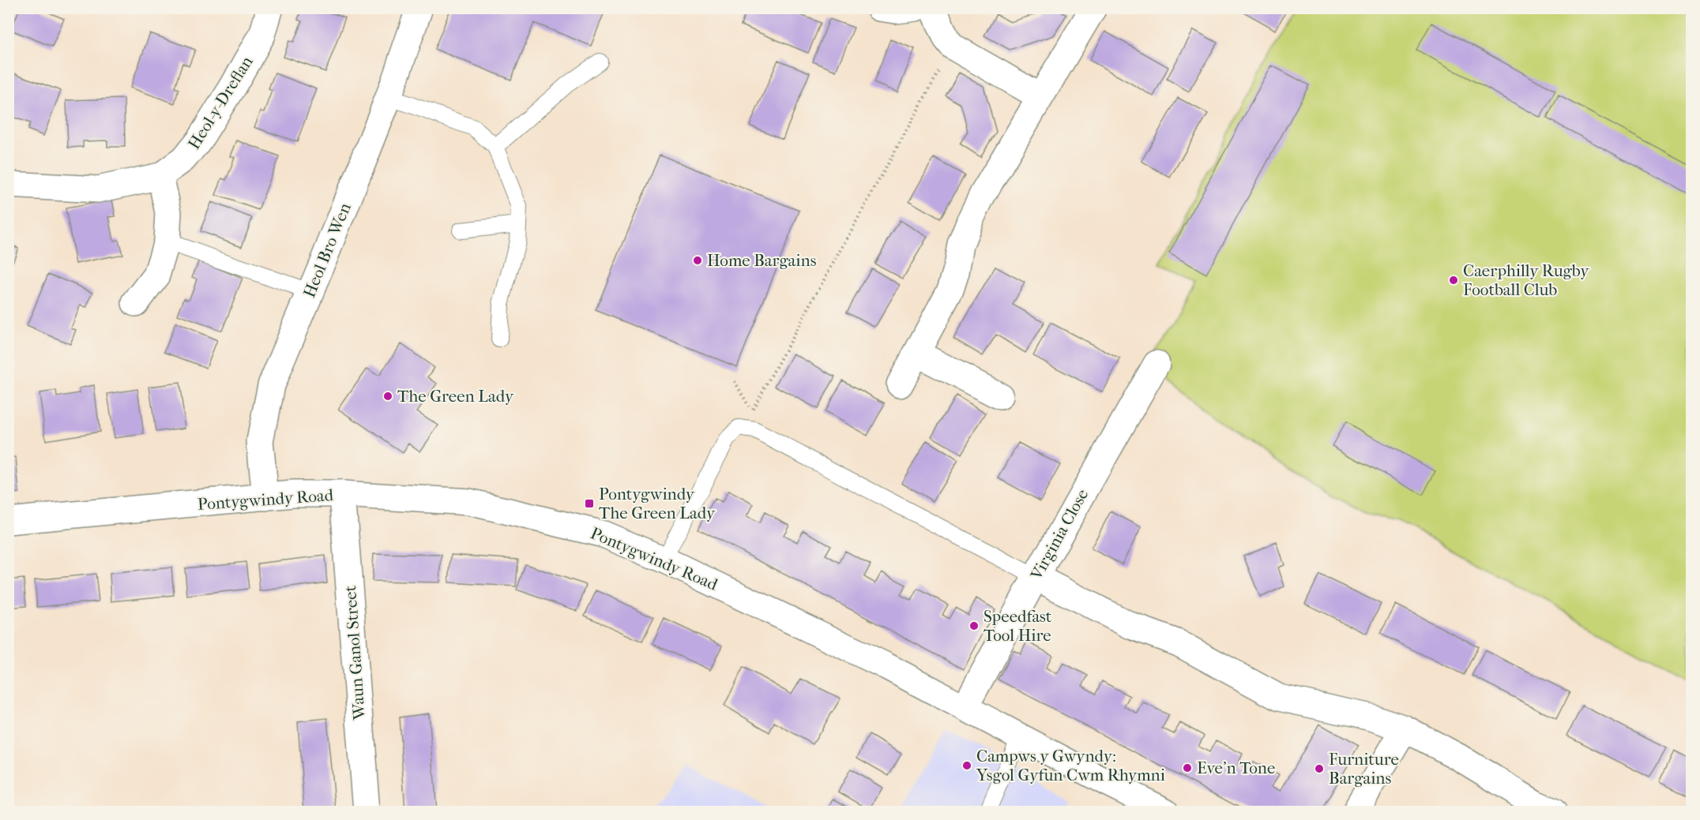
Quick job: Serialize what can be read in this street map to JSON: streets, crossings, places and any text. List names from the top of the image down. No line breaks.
{"streets":{"street":["Heol-y-Dreflan","Heol Bro Wen","Pontygwindy Road","Virginia Close","Waun Ganol Street"]},"crossings":[["Heol Bro Wen","Pontygwindy Road"],["Pontygwindy Road","Virginia Close"],["Pontygwindy Road","Waun Ganol Street"]],"places":{"other":["Home Bargains","Caerphilly Rugby Football Club","The Green Lady","Speedfast Tool Hire","Campws y Gwyndy: Ysgol Gyfun Cwm Rhymni","Eve'n Tone","Furniture Bargains"],"transit":["Pontygwindy The Green Lady"]}}
